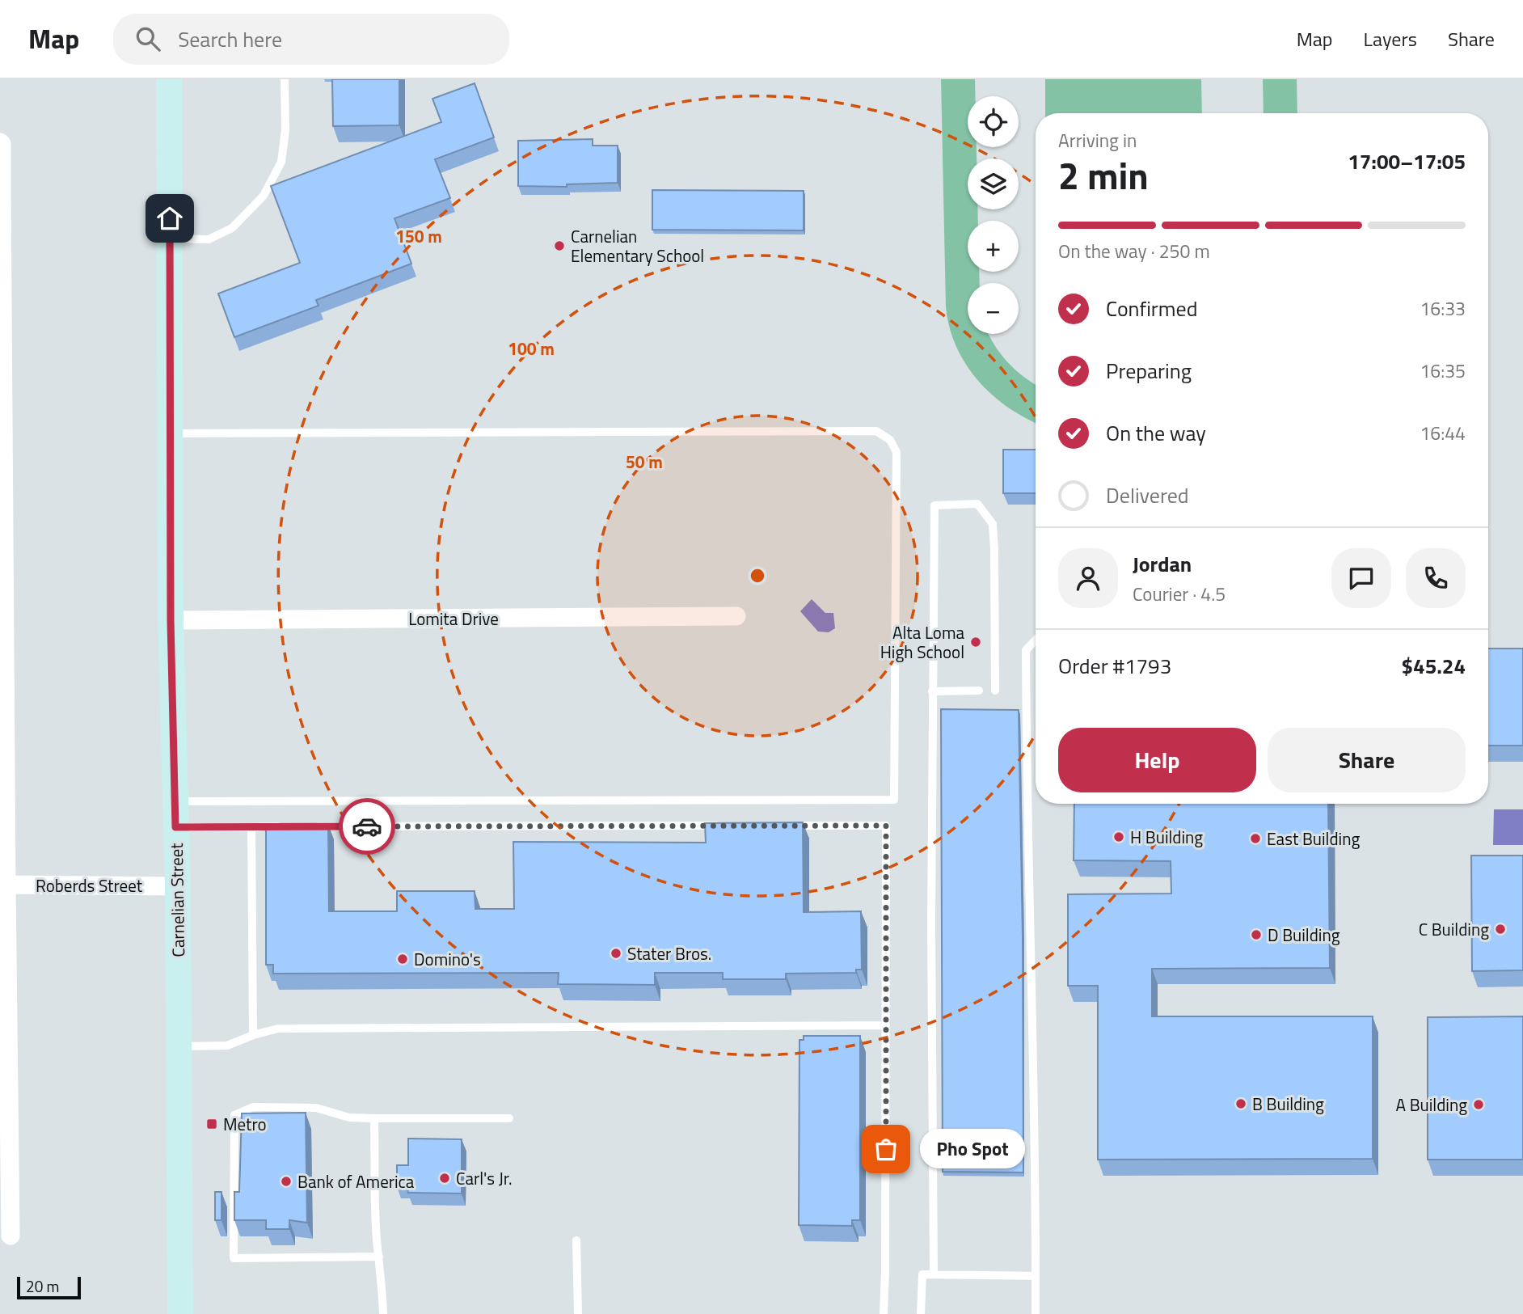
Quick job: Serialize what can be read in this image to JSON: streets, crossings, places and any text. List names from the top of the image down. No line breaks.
{"streets":{"main road":["Carnelian Street"],"street":["Lomita Drive","Roberds Street"]},"crossings":[["Lomita Drive","Carnelian Street"],["Roberds Street","Carnelian Street"]],"places":{"other":["Carnelian Elementary School","Alta Loma High School","H Building","East Building","C Building","D Building","Stater Bros.","Domino's","B Building","A Building","Pho Spot","Carl's Jr.","Bank of America"],"transit":["Metro"]},"scale_bar":"20 m","page":{"header":"Map","search":"Search here","nav":["Map","Layers","Share"],"map_buttons":["+","−"],"heading":["2 min","Arriving in","17:00–17:05"],"panel":["Jordan","Courier · 4.5","Order #1793","$45.24"],"bar":"On the way · 250 m","list":[["Confirmed","16:33"],["Preparing","16:35"],["On the way","16:44"],"Delivered"],"buttons":["Help","Share"],"bubble":"Pho Spot","scale":"20 m"},"rings":["150 m","100 m","50 m"]}
